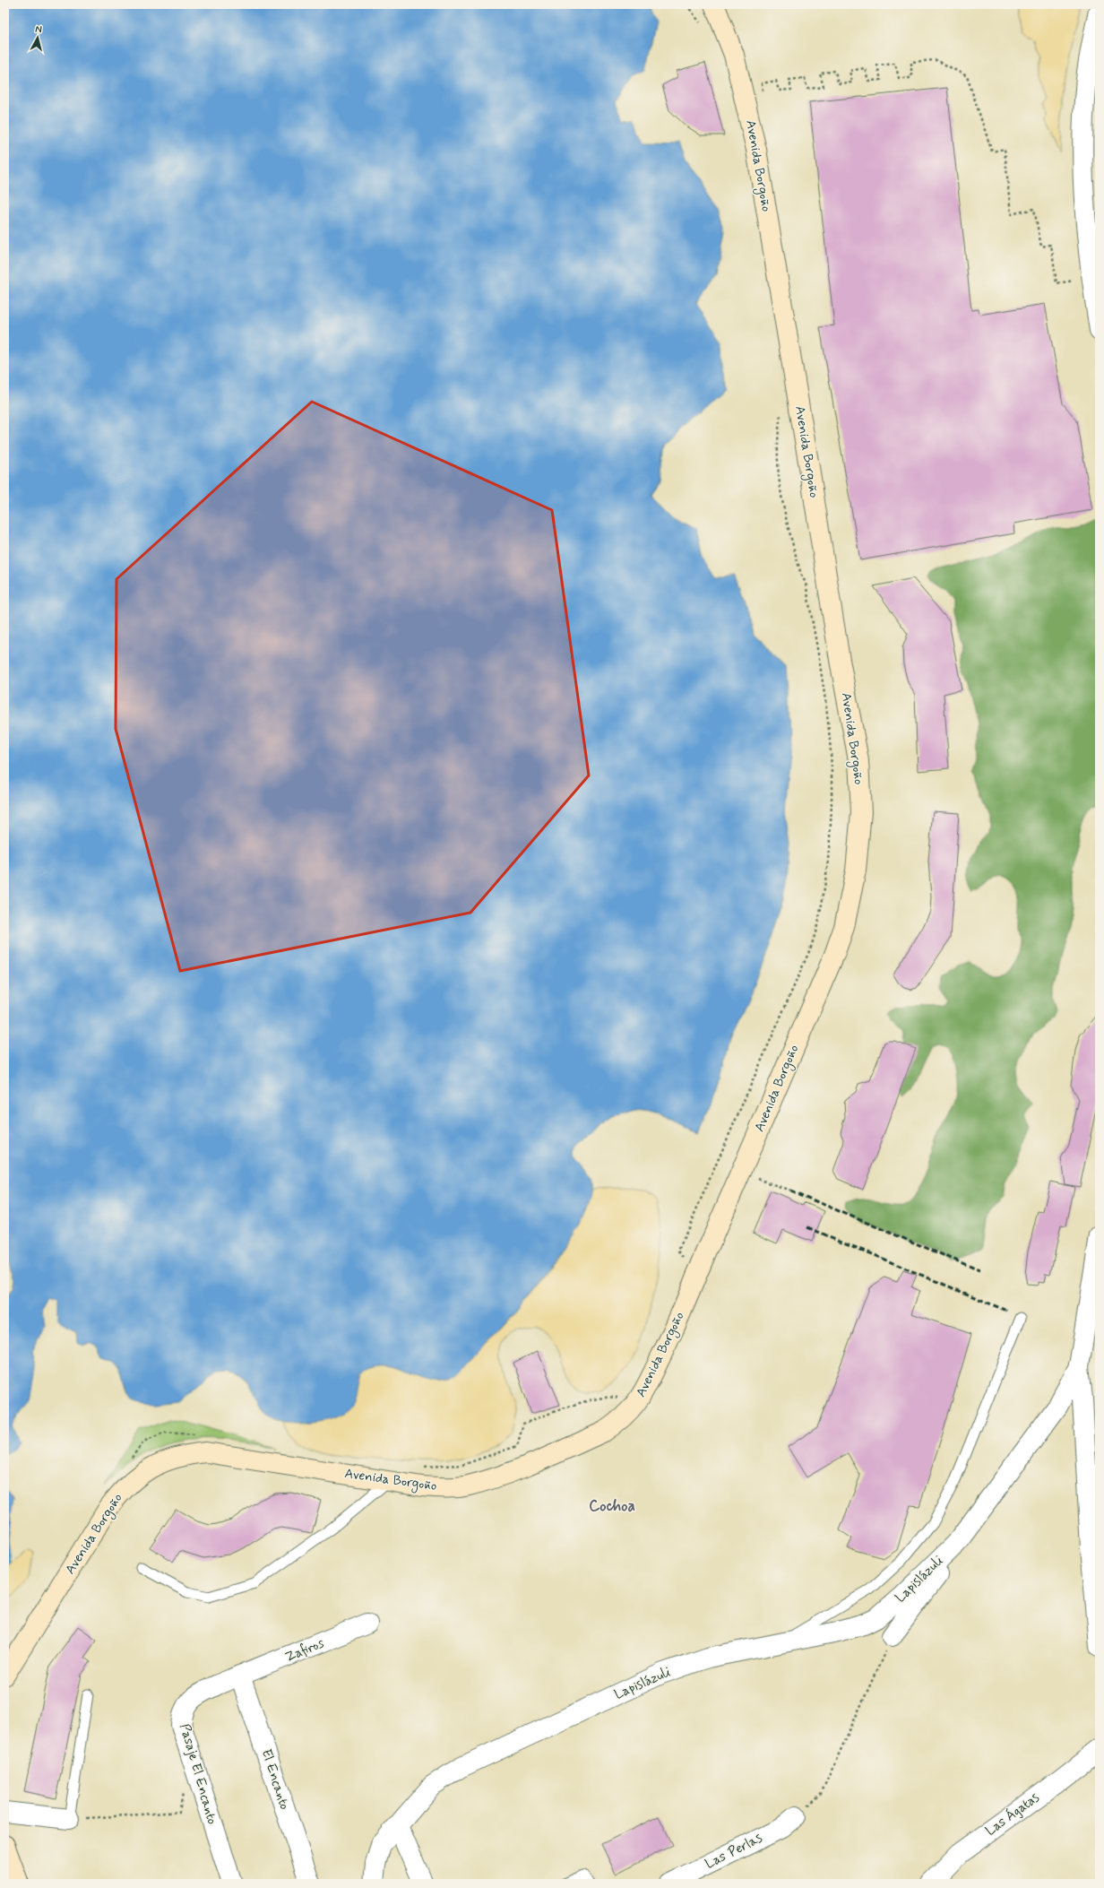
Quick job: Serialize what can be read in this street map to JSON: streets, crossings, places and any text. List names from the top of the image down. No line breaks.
{"streets":{"main road":["Avenida Borgoño"],"street":["Lapislázuli","Zafiros","Pasaje El Encanto","El Encanto","Las Ágatas","Las Perlas"]},"crossings":[["Zafiros","Pasaje El Encanto"],["Zafiros","El Encanto"],["Pasaje El Encanto","El Encanto"]],"districts":["Cochoa"],"north":"top"}
